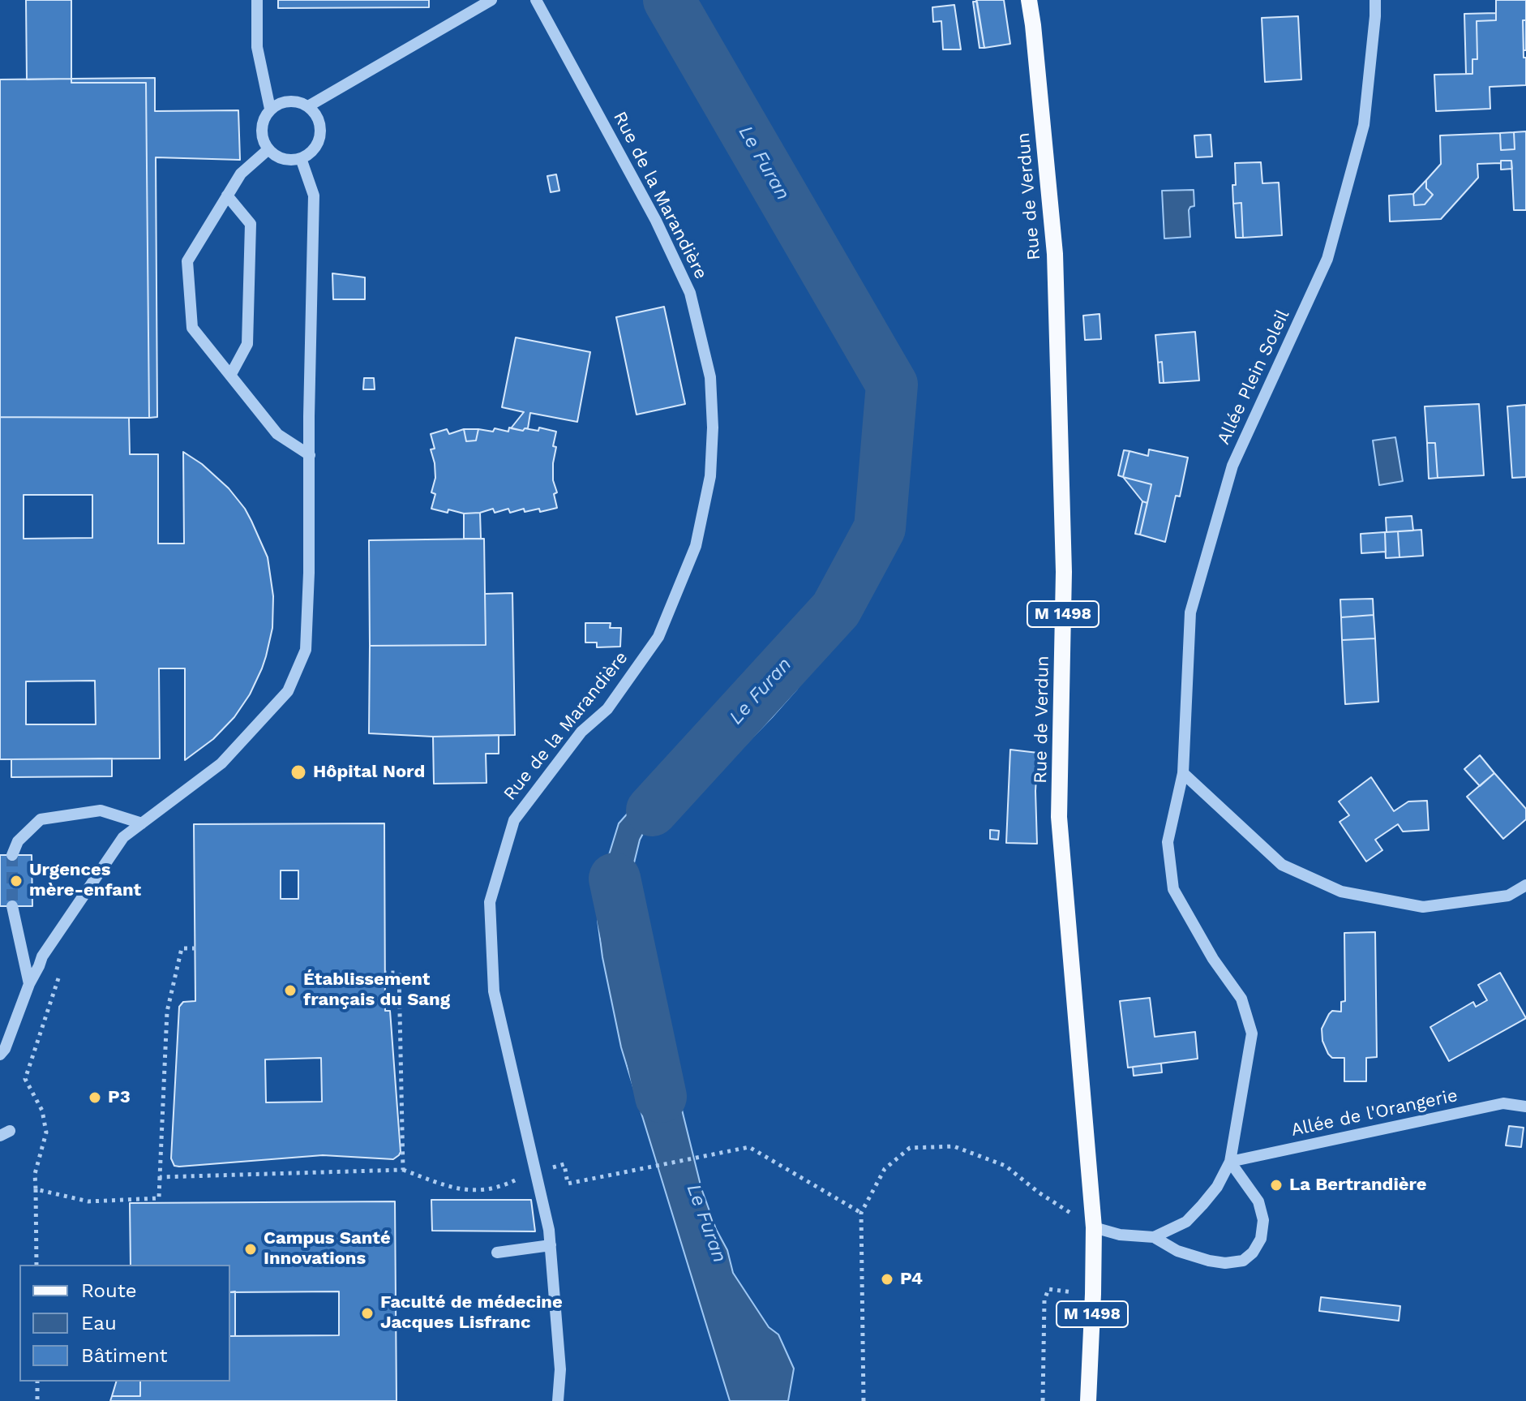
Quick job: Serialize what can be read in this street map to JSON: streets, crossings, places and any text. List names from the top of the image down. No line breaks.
{"streets":{"main road":["Rue de Verdun","M 1498"],"street":["Rue de la Marandière","Allée Plein Soleil","Allée de l'Orangerie"]},"crossings":[["Rue de Verdun","Allée Plein Soleil"],["Allée Plein Soleil","Allée de l'Orangerie"]],"water":["Le Furan"],"places":["Hôpital Nord","Urgences mère-enfant","Établissement français du Sang","P3","La Bertrandière","Campus Santé Innovations","P4","Faculté de médecine Jacques Lisfranc"],"legend":["Route","Eau","Bâtiment"]}
